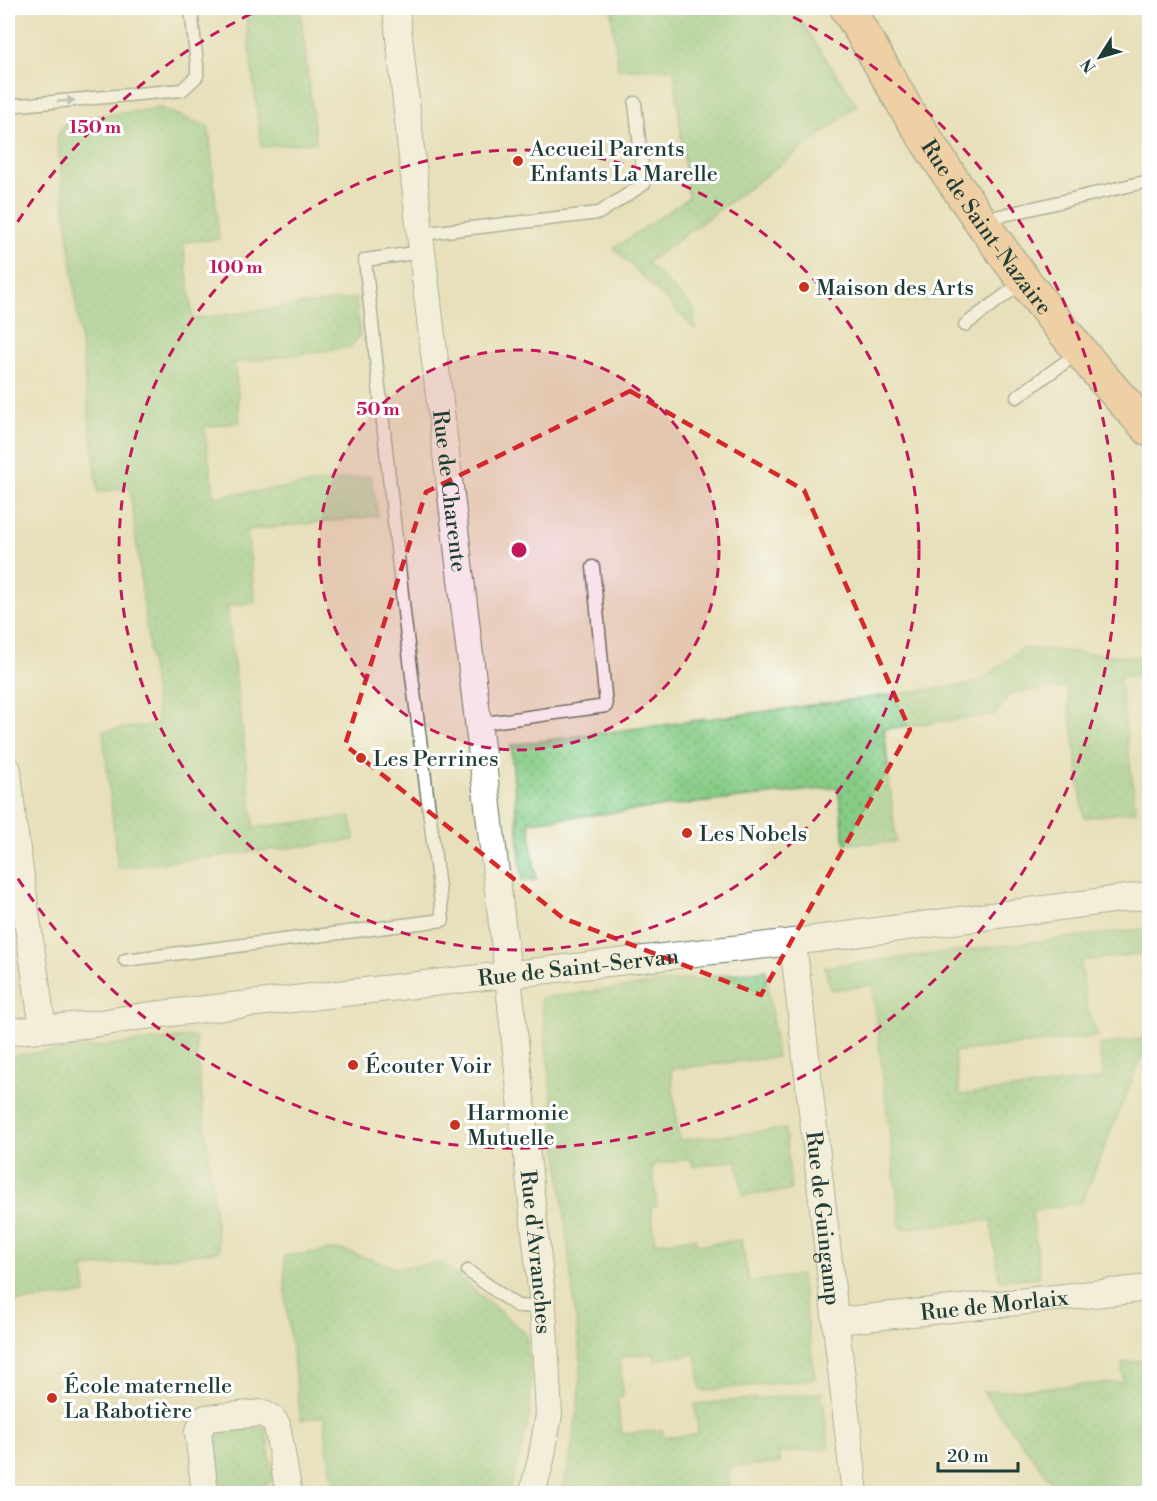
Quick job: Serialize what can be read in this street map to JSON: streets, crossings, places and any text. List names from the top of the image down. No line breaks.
{"streets":{"main road":["Rue de Saint-Nazaire"],"street":["Rue de Charente","Rue de Saint-Servan","Rue de Guingamp","Rue d'Avranches","Rue de Morlaix"]},"crossings":[["Rue de Charente","Rue de Saint-Servan"],["Rue de Charente","Rue d'Avranches"],["Rue de Saint-Servan","Rue de Guingamp"],["Rue de Saint-Servan","Rue d'Avranches"],["Rue de Guingamp","Rue de Morlaix"]],"places":["Accueil Parents Enfants La Marelle","Maison des Arts","Les Perrines","Les Nobels","Écouter Voir","Harmonie Mutuelle","École maternelle La Rabotière"],"scale_bar":"20 m","north":"bottom left","rings":["150 m","100 m","50 m"]}
